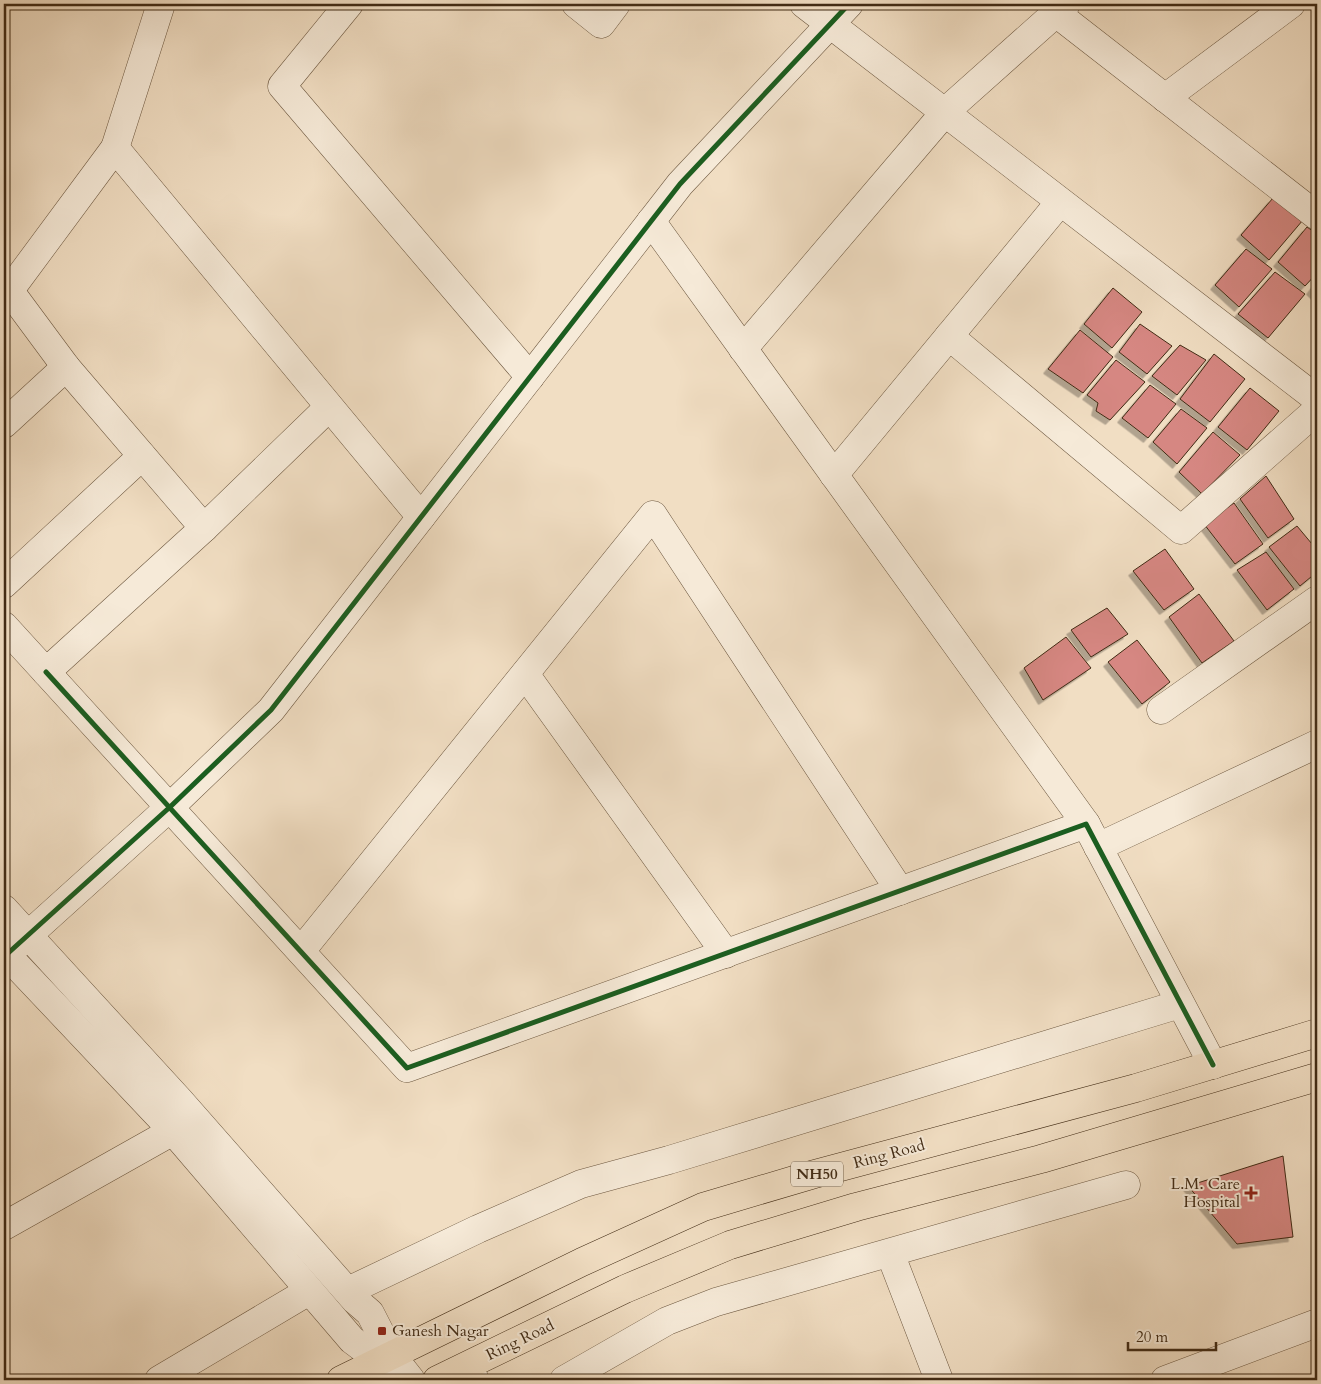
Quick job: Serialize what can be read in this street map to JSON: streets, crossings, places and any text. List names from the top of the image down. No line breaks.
{"streets":{"highway":["Ring Road","NH50"]},"places":{"health":["L.M. Care Hospital"],"transit":["Ganesh Nagar"]},"scale_bar":"20 m"}
